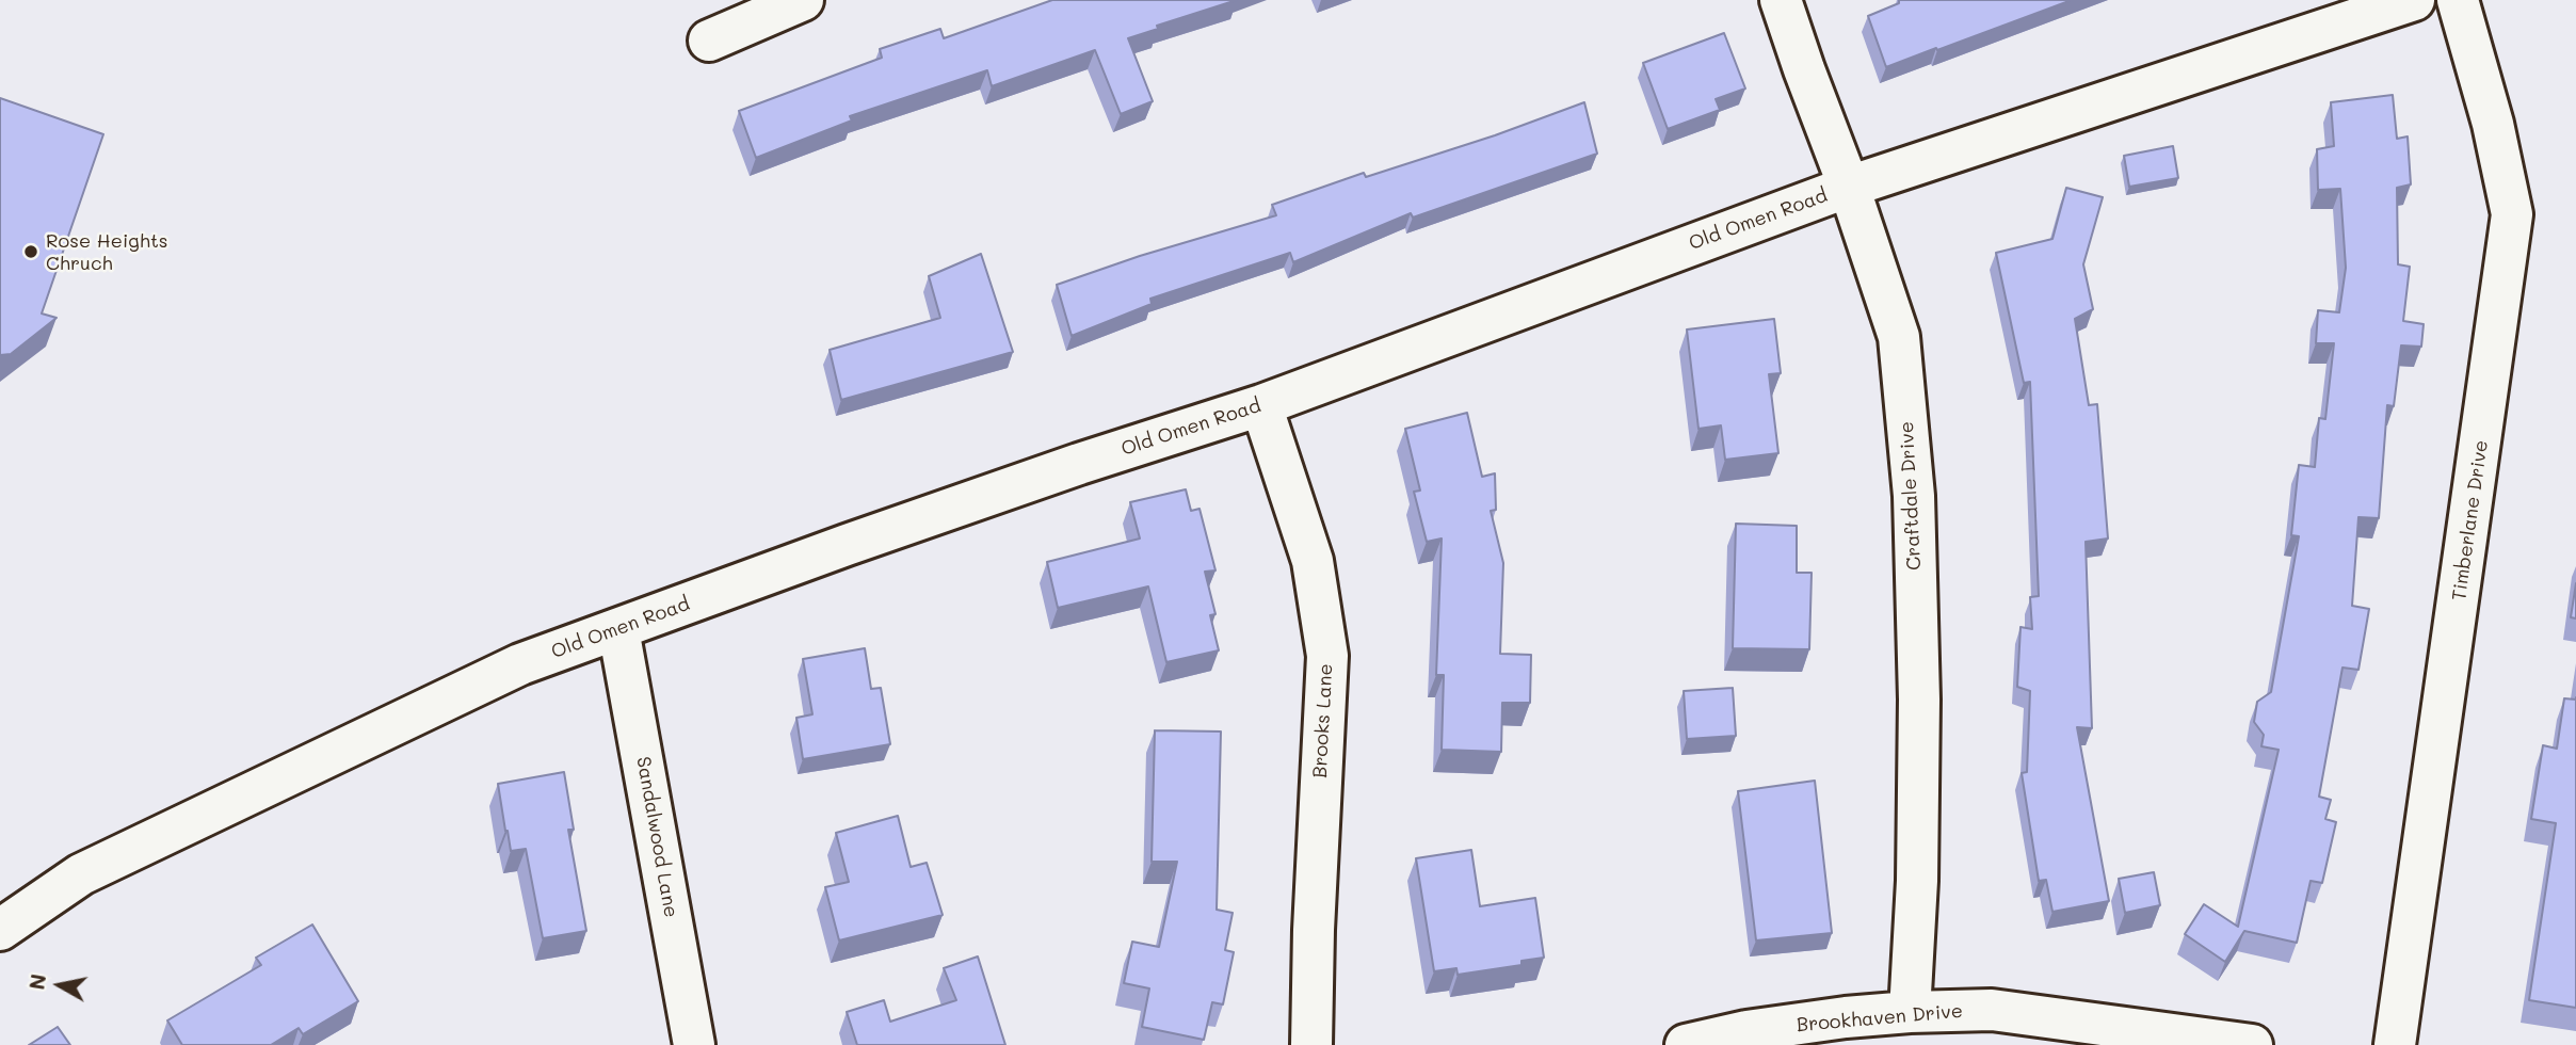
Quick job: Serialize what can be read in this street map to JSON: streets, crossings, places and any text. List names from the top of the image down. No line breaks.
{"streets":{"street":["Old Omen Road","Craftdale Drive","Timberlane Drive","Brooks Lane","Sandalwood Lane","Brookhaven Drive"]},"crossings":[["Old Omen Road","Craftdale Drive"],["Old Omen Road","Brooks Lane"],["Old Omen Road","Sandalwood Lane"],["Craftdale Drive","Brookhaven Drive"]],"places":["Rose Heights Chruch"],"north":"left"}
